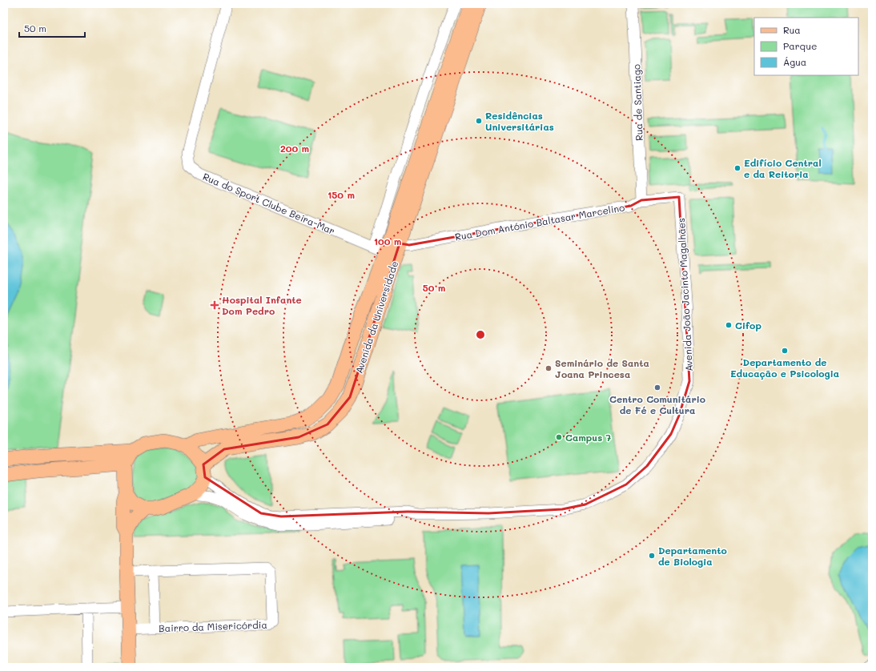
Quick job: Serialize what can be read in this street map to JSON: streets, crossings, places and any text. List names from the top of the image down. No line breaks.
{"streets":{"main road":["Avenida da Universidade"],"street":["Rua de Santiago","Rua do Sport Clube Beira-Mar","Rua Dom António Baltasar Marcelino","Avenida João Jacinto Magalhães","Bairro da Misericórdia"]},"crossings":[["Rua de Santiago","Rua Dom António Baltasar Marcelino"],["Rua do Sport Clube Beira-Mar","Avenida da Universidade"],["Rua Dom António Baltasar Marcelino","Avenida João Jacinto Magalhães"],["Rua Dom António Baltasar Marcelino","Avenida da Universidade"],["Avenida João Jacinto Magalhães","Avenida da Universidade"]],"places":{"other":["Residências Universitárias","Edifício Central e da Reitoria","Cifop","Departamento de Educação e Psicologia","Seminário de Santa Joana Princesa","Centro Comunitário de Fé e Cultura","Campus 7","Departamento de Biologia"],"health":["Hospital Infante Dom Pedro"]},"legend":["Rua","Parque","Água"],"scale_bar":"50 m","rings":["200 m","150 m","100 m","50 m"]}
